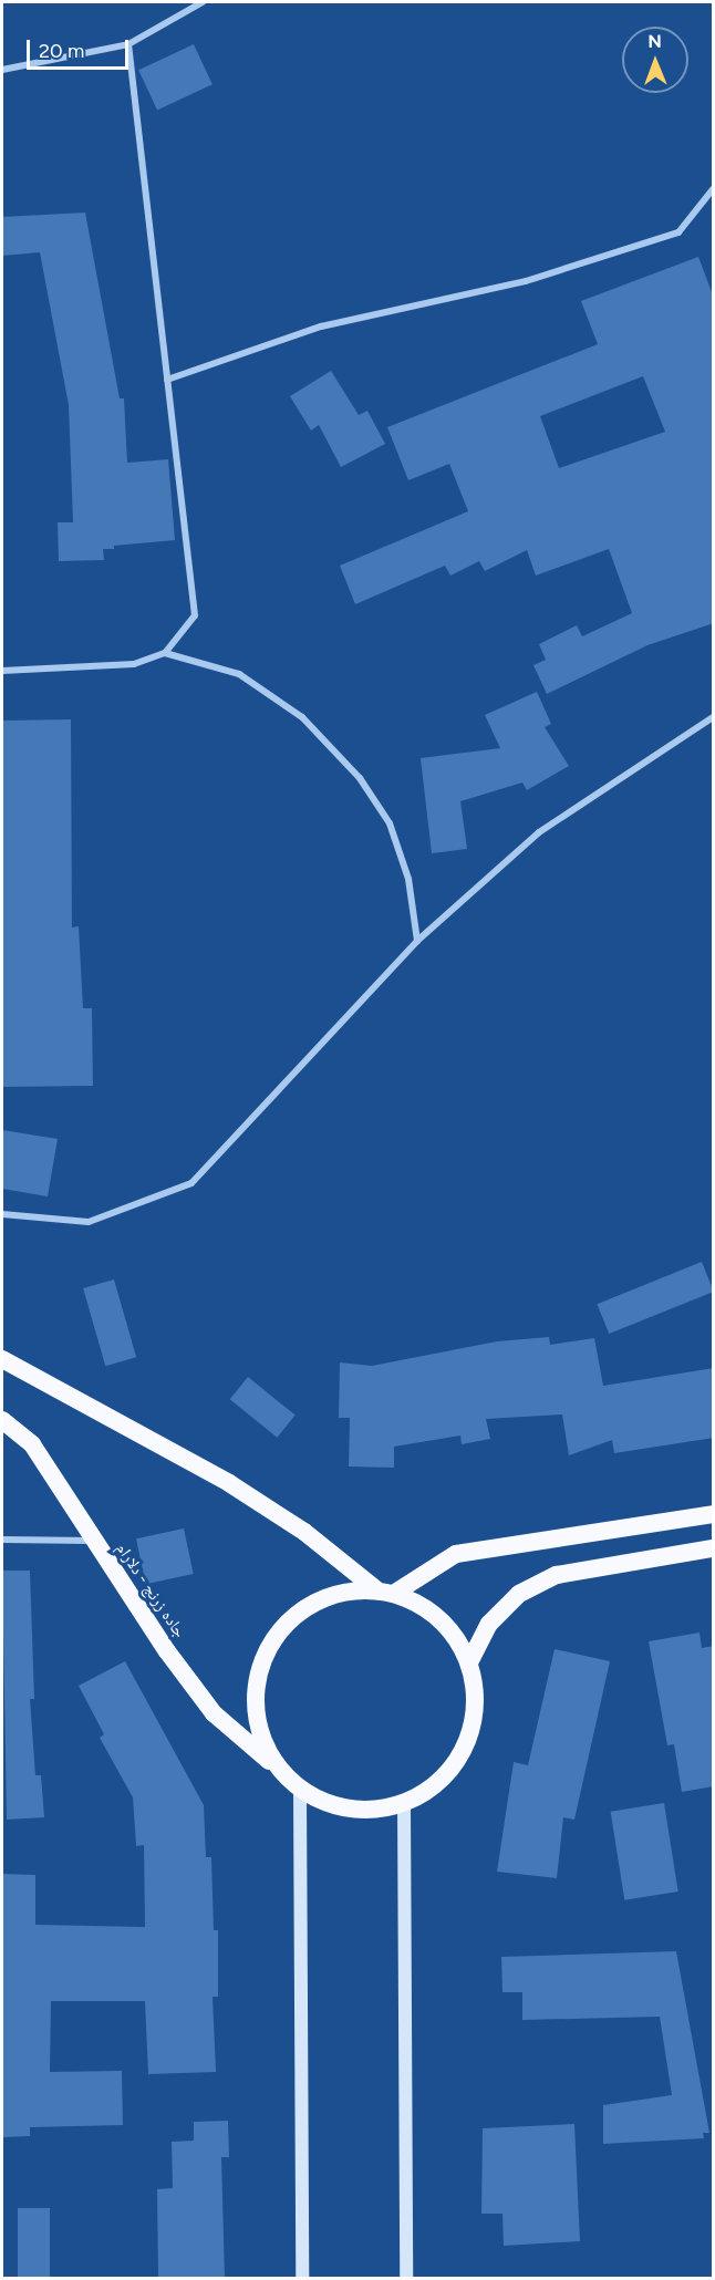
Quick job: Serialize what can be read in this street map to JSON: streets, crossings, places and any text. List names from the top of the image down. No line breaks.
{"streets":{"highway":["جاده زرنج - دلارام"]},"scale_bar":"20 m","north":"top"}
